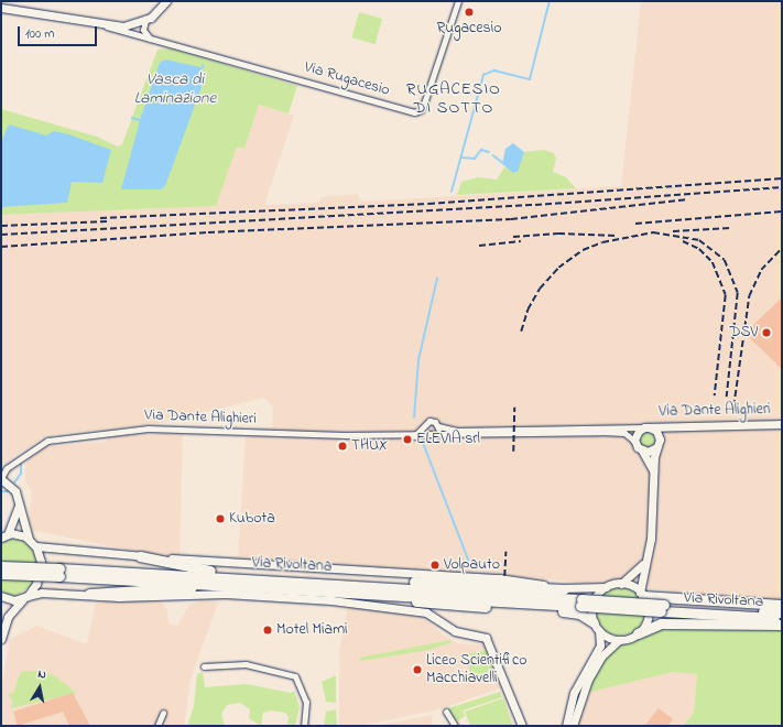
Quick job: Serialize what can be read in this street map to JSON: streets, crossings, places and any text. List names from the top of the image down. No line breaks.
{"streets":{"highway":["Via Rivoltana"],"street":["Via Rugacesio","Via Dante Alighieri"]},"districts":["RUGACESIO DI SOTTO"],"water":["Vasca di Laminazione"],"places":["Rugacesio","DSV","ELEVIA srl","THUX","Kubota","Volpauto","Motel Miami","Liceo Scientifico Macchiavelli"],"scale_bar":"100 m","north":"top"}
